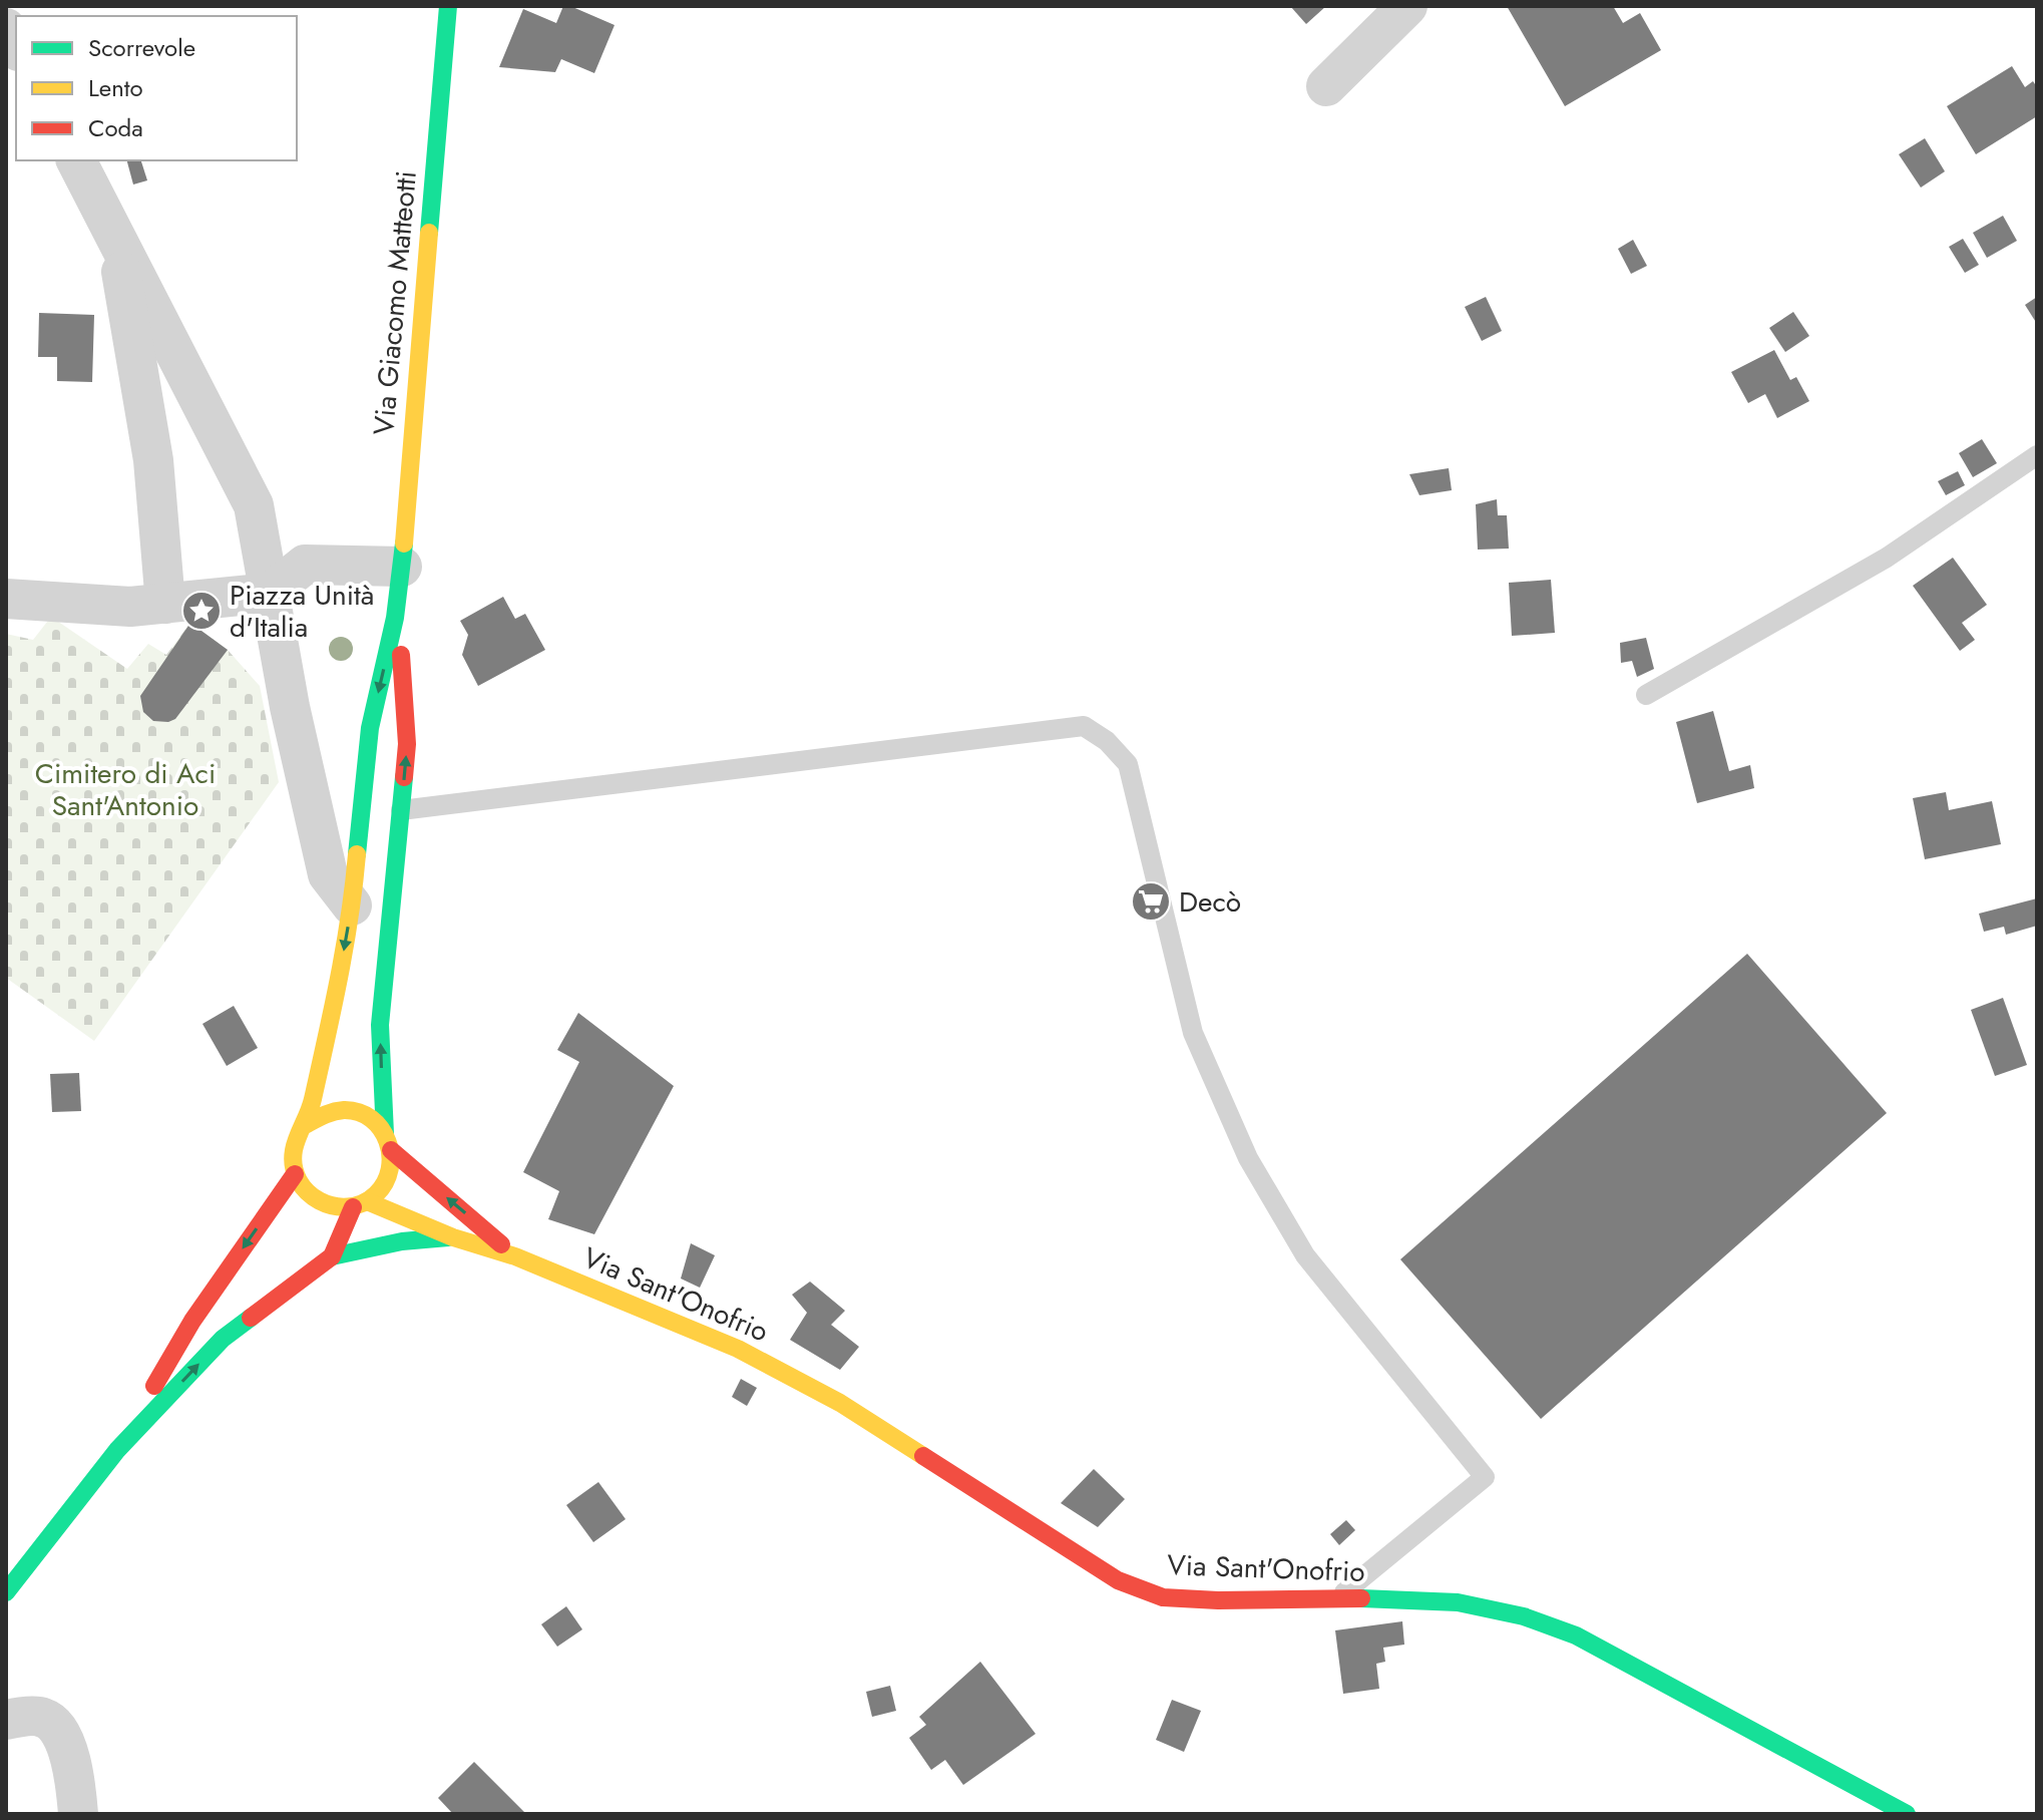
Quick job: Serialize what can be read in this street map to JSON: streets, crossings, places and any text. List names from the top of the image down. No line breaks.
{"streets":{"main road":["Via Giacomo Matteotti","Via Sant'Onofrio"]},"parks":["Cimitero di Aci Sant'Antonio"],"places":{"place":["Piazza Unità d'Italia"],"supermarket":["Decò"]},"legend":["Scorrevole","Lento","Coda"]}
